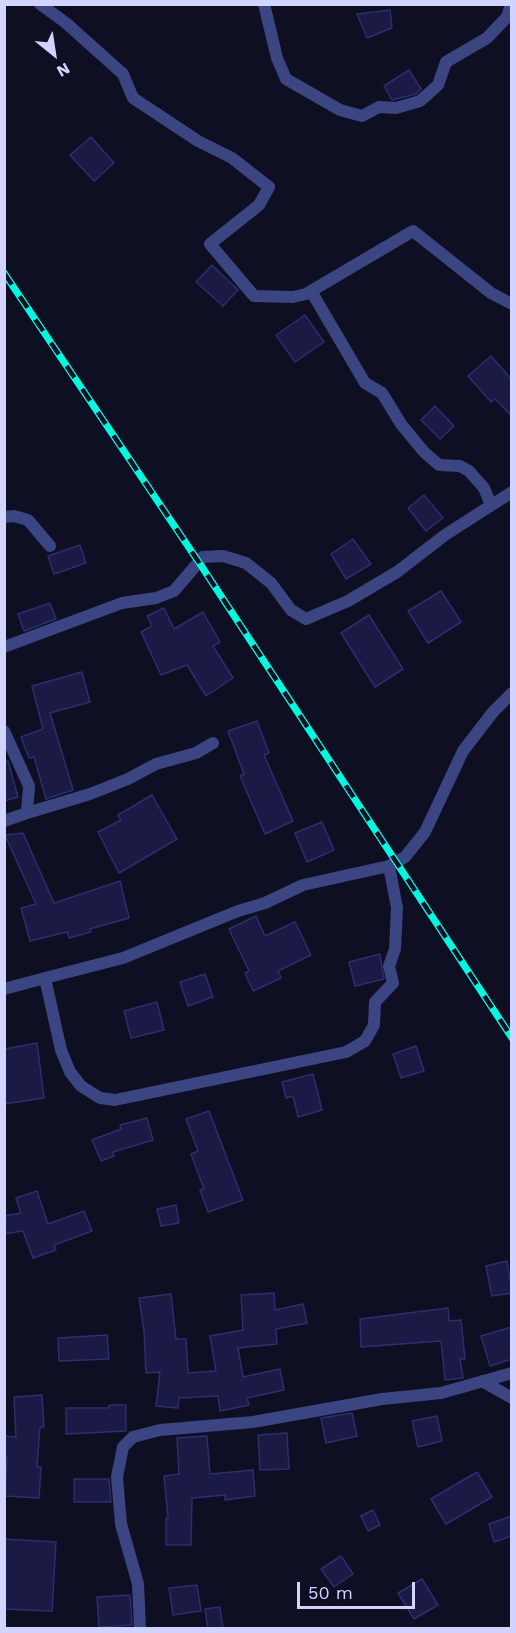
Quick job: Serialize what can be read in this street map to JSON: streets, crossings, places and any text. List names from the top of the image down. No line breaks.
{"scale_bar":"50 m","north":"bottom right"}
